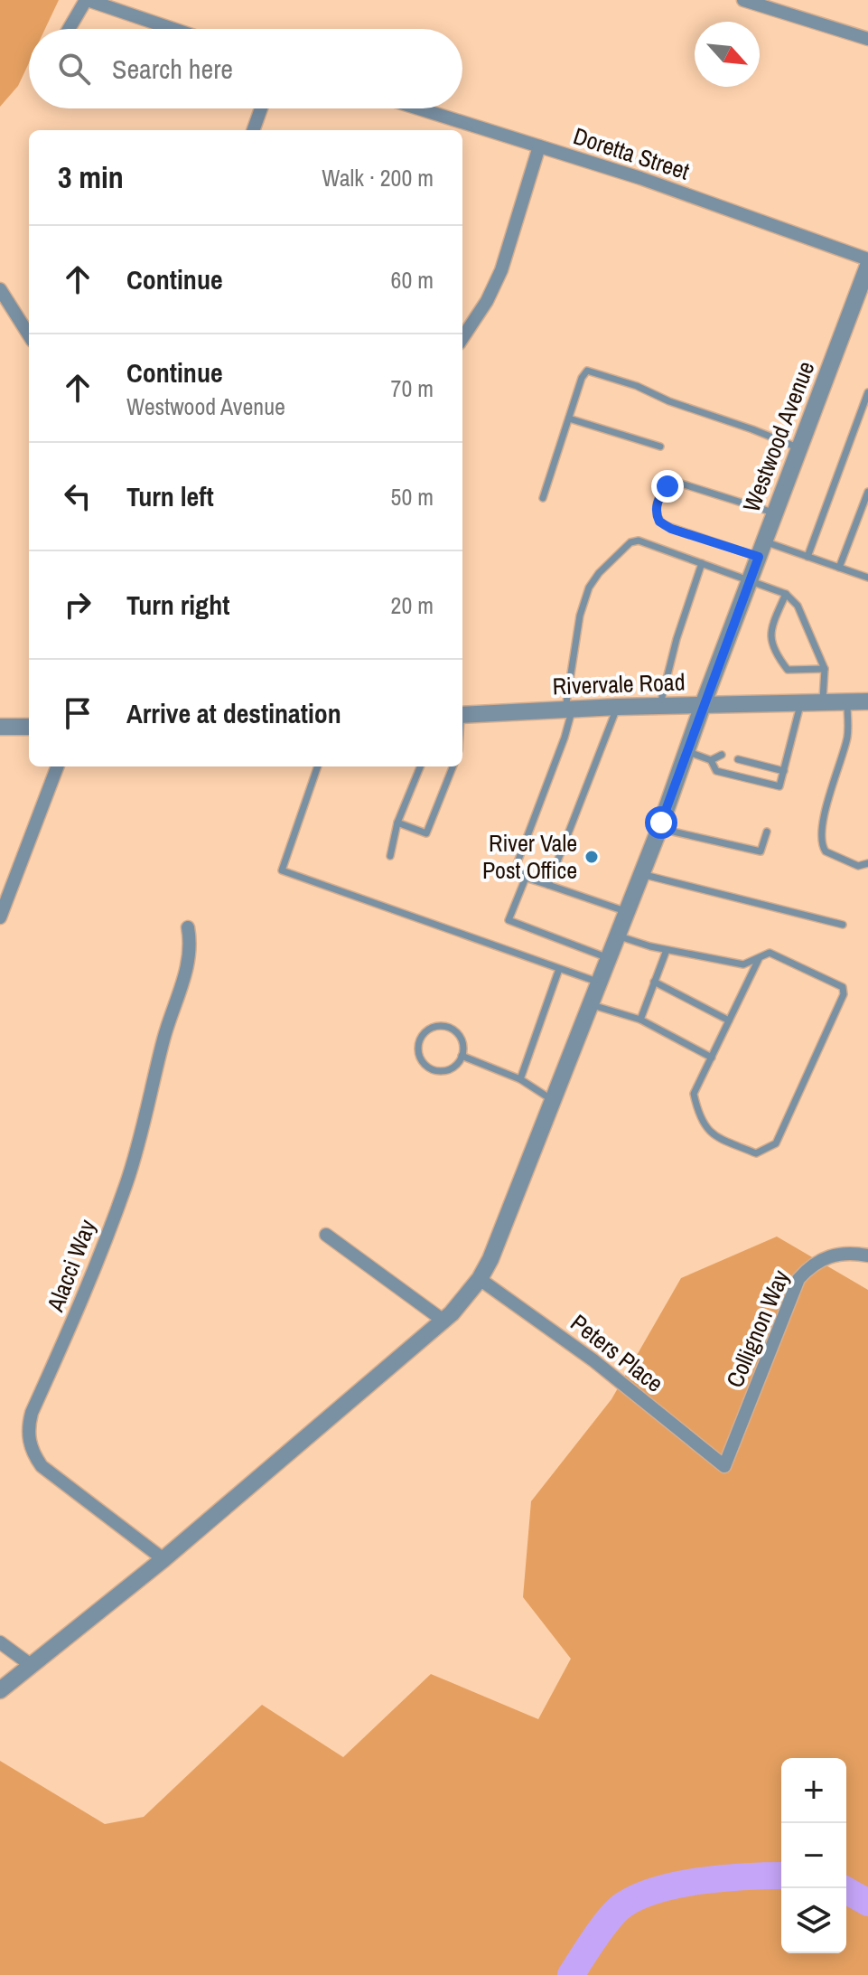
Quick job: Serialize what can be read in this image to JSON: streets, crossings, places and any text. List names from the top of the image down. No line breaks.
{"streets":{"street":["Doretta Street","Westwood Avenue","Rivervale Road","Alacci Way","Collignon Way","Peters Place"]},"crossings":[["Westwood Avenue","Rivervale Road"],["Westwood Avenue","Alacci Way"],["Westwood Avenue","Peters Place"],["Collignon Way","Peters Place"]],"places":["River Vale Post Office"],"north":"bottom right","page":{"search":"Search here","heading":["3 min","Walk · 200 m"],"list":[["Continue","60 m"],["Continue","Westwood Avenue","70 m"],["Turn left","50 m"],["Turn right","20 m"],"Arrive at destination"],"map_buttons":["+","−"]}}
